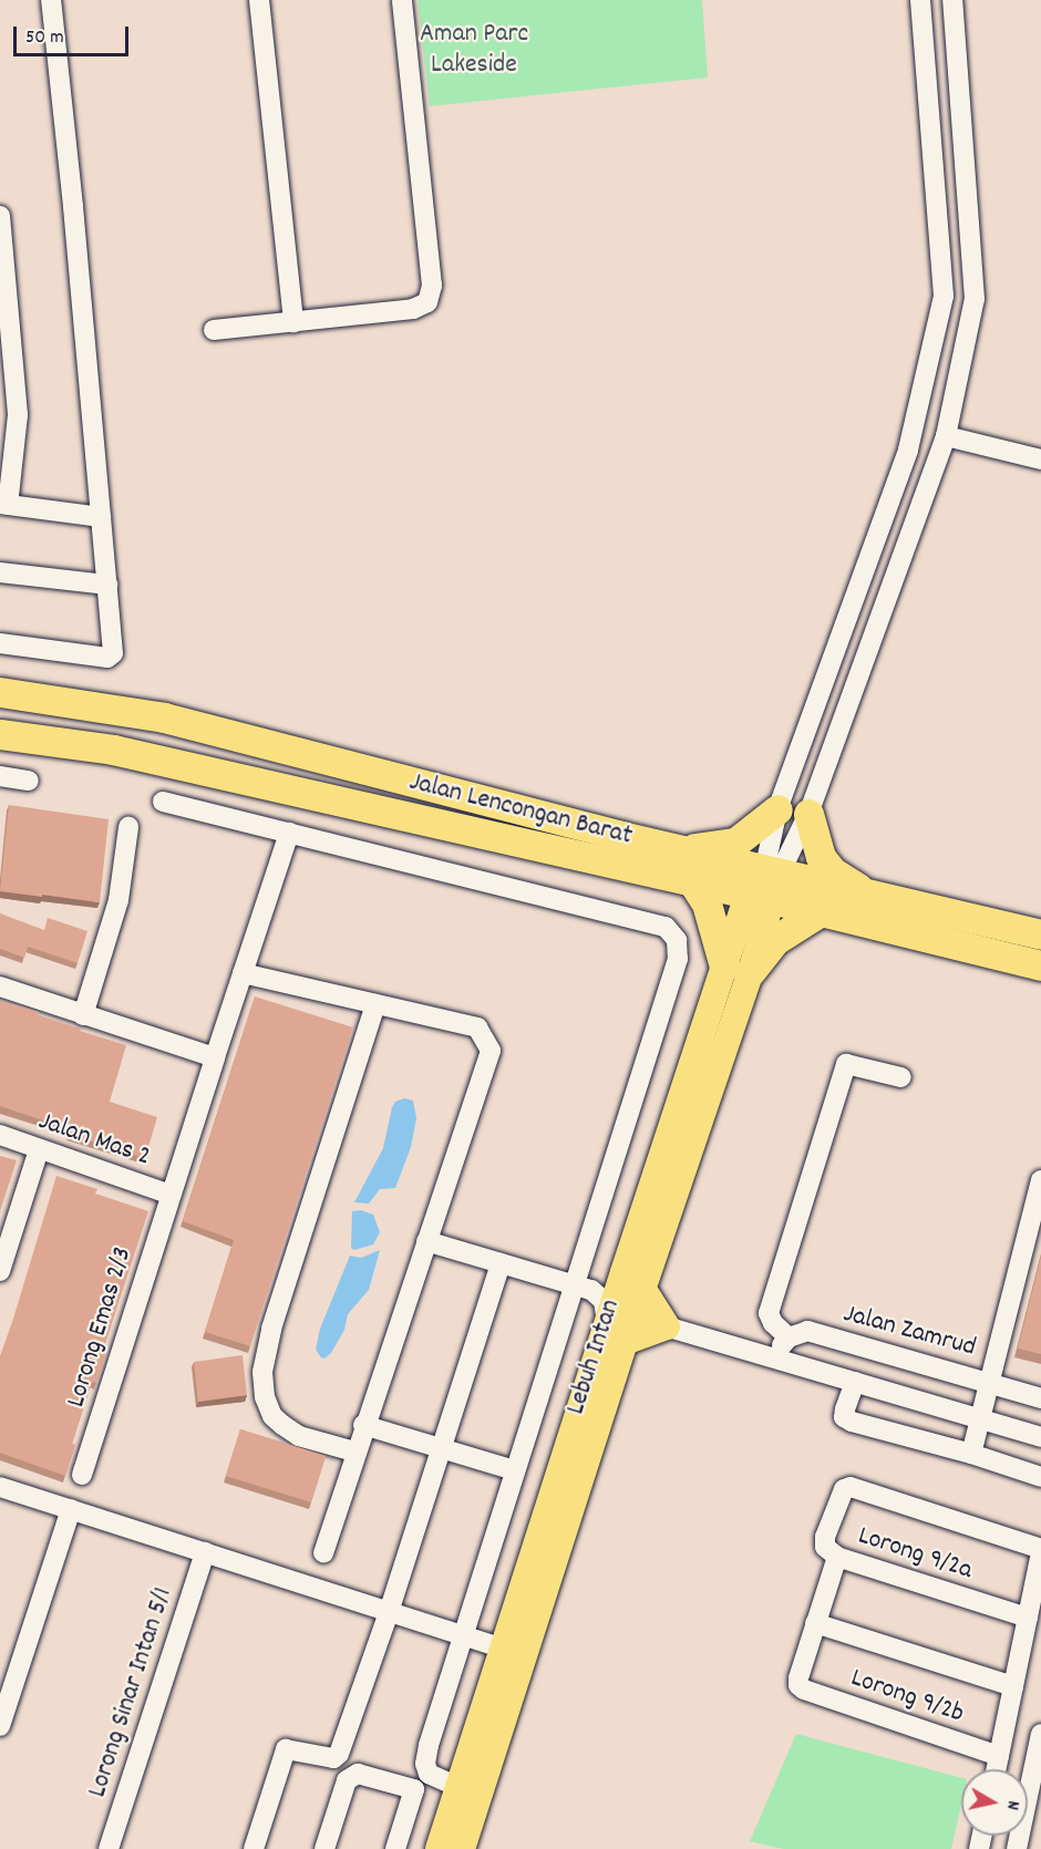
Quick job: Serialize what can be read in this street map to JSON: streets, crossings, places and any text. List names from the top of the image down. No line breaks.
{"streets":{"highway":["Jalan Lencongan Barat"],"main road":["Lebuh Intan"],"street":["Jalan Mas 2","Lorong Emas 2/3","Jalan Zamrud","Lorong 9/2a","Lorong Sinar Intan 5/1","Lorong 9/2b"]},"crossings":[["Jalan Lencongan Barat","Lebuh Intan"],["Jalan Mas 2","Lorong Emas 2/3"],["Lorong 9/2a","Lorong 9/2b"]],"parks":["Aman Parc Lakeside"],"scale_bar":"50 m","north":"right"}
